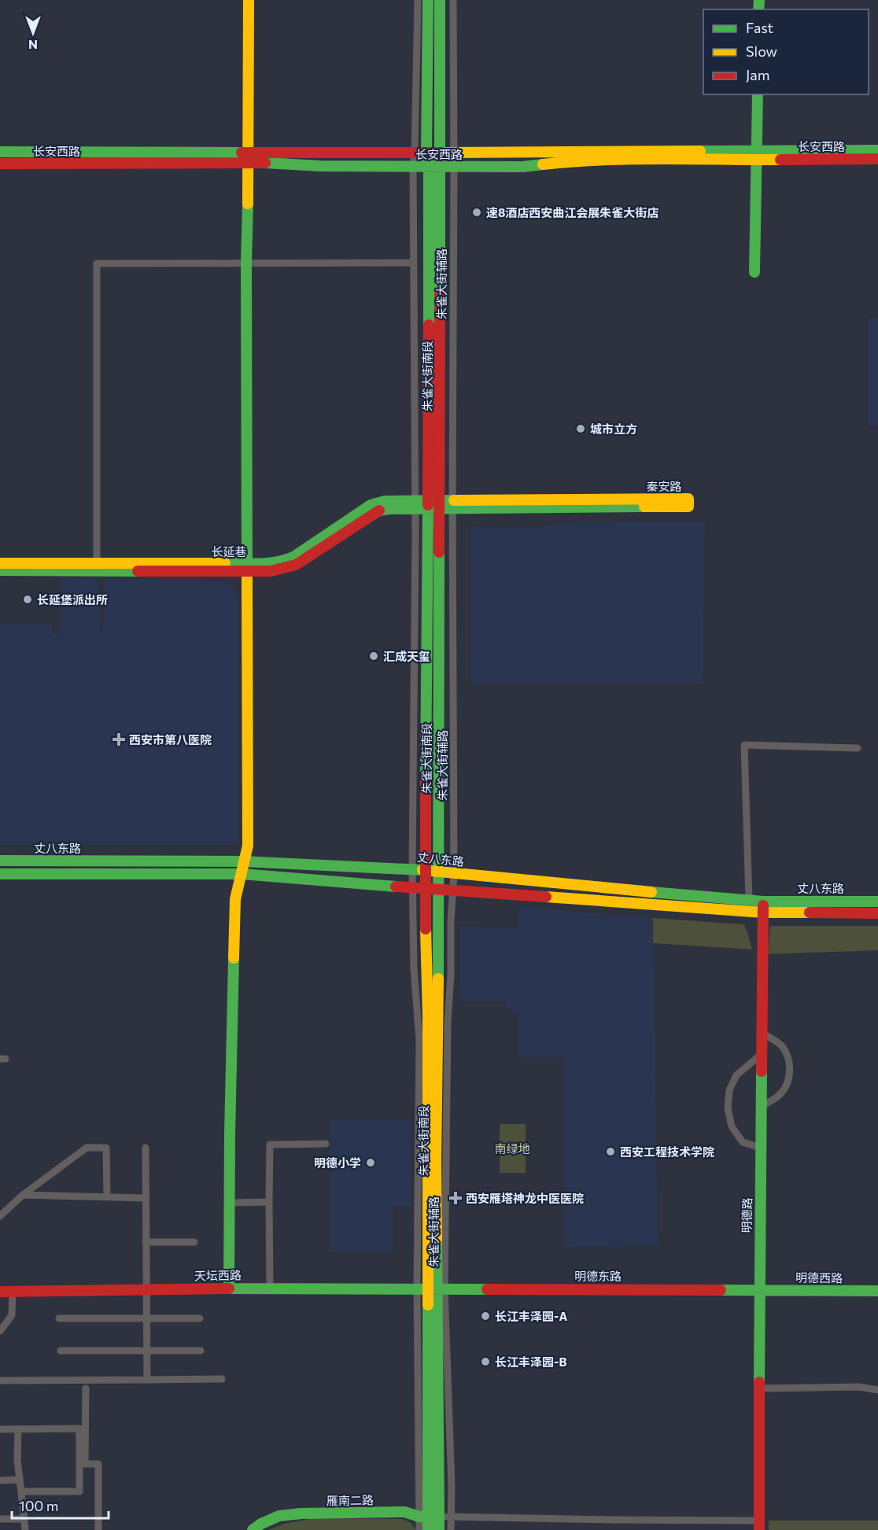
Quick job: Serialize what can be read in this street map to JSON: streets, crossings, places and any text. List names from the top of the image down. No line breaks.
{"streets":{"main road":["长安西路","朱雀大街南段","秦安路","长延巷","丈八东路","明德路","天坛西路","明德东路","明德西路","雁南二路"],"street":["朱雀大街辅路"]},"crossings":[["长安西路","朱雀大街辅路"],["长安西路","朱雀大街南段"],["朱雀大街辅路","朱雀大街南段"],["朱雀大街辅路","秦安路"],["朱雀大街辅路","长延巷"],["朱雀大街辅路","丈八东路"],["朱雀大街辅路","天坛西路"],["朱雀大街辅路","明德东路"],["朱雀大街辅路","雁南二路"],["朱雀大街南段","秦安路"],["朱雀大街南段","长延巷"],["朱雀大街南段","丈八东路"],["朱雀大街南段","天坛西路"],["朱雀大街南段","明德东路"],["朱雀大街南段","雁南二路"],["秦安路","长延巷"],["丈八东路","明德路"],["明德路","明德东路"],["明德路","明德西路"],["明德路","雁南二路"],["天坛西路","明德东路"],["明德东路","明德西路"]],"parks":["南绿地"],"places":{"other":["速8酒店西安曲江会展朱雀大街店","城市立方","长延堡派出所","汇成天玺","西安工程技术学院","明德小学","长江丰泽园-A","长江丰泽园-B"],"health":["西安市第八医院","西安雁塔神龙中医医院"]},"legend":["Fast","Slow","Jam"],"scale_bar":"100 m","north":"bottom"}
